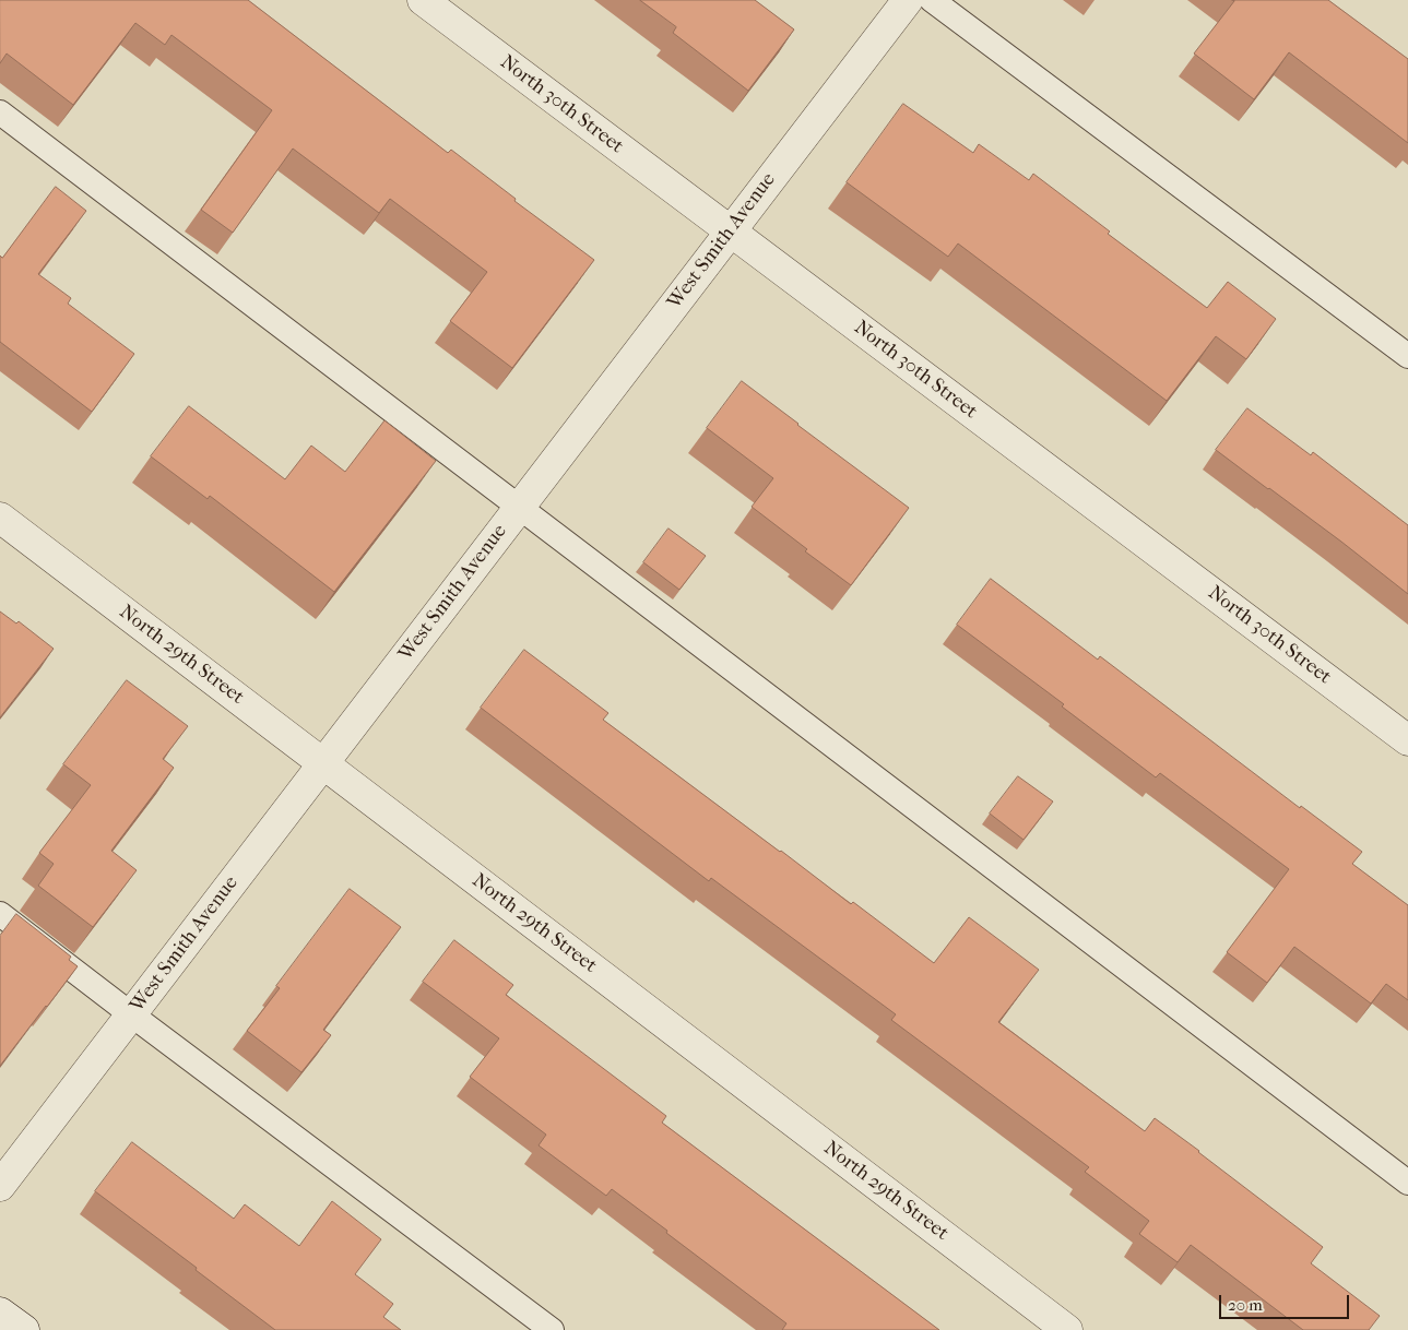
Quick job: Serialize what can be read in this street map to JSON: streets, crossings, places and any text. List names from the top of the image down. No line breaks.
{"streets":{"street":["North 30th Street","West Smith Avenue","North 29th Street"]},"crossings":[["North 30th Street","West Smith Avenue"],["West Smith Avenue","North 29th Street"]],"scale_bar":"20 m"}
